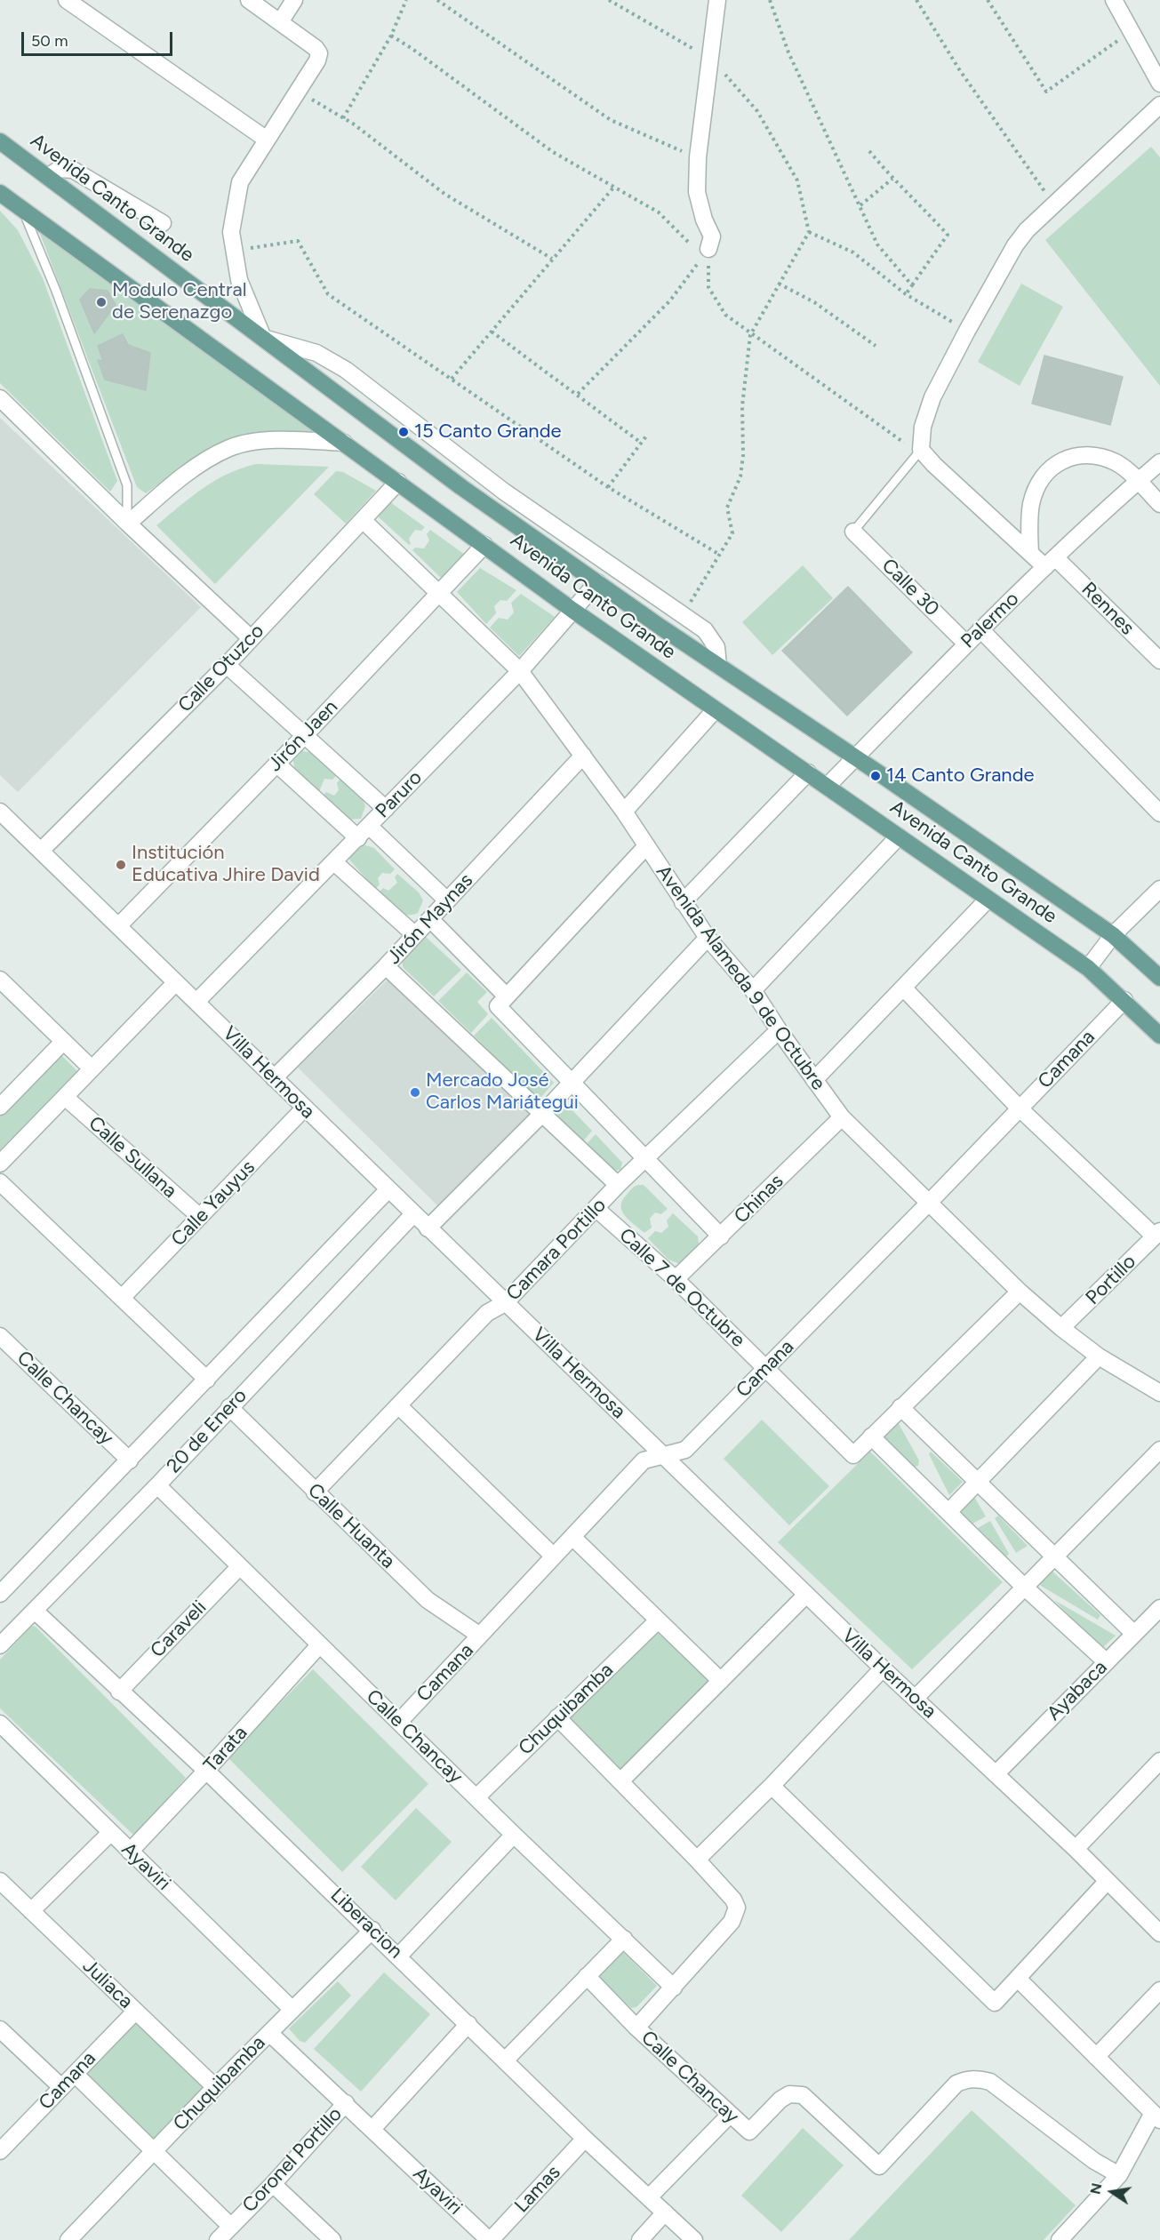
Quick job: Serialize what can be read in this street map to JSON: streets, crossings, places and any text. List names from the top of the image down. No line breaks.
{"streets":{"main road":["Avenida Canto Grande"],"street":["Calle 30","Rennes","Palermo","Calle Otuzco","Jirón Jaen","Paruro","Jirón Maynas","Avenida Alameda 9 de Octubre","Camana","Villa Hermosa","Calle Sullana","Chinas","Calle Yauyus","Camara Portillo","Portillo","Calle 7 de Octubre","Calle Chancay","20 de Enero","Calle Huanta","Caraveli","Ayabaca","Chuquibamba","Tarata","Ayaviri","Liberacion","Juliaca","Coronel Portillo","Lamas"]},"crossings":[["Avenida Canto Grande","Palermo"],["Avenida Canto Grande","Calle Otuzco"],["Avenida Canto Grande","Jirón Jaen"],["Avenida Canto Grande","Paruro"],["Avenida Canto Grande","Camana"],["Calle 30","Palermo"],["Rennes","Palermo"],["Calle Otuzco","Avenida Alameda 9 de Octubre"],["Calle Otuzco","Villa Hermosa"],["Jirón Jaen","Avenida Alameda 9 de Octubre"],["Jirón Jaen","Villa Hermosa"],["Paruro","Avenida Alameda 9 de Octubre"],["Paruro","Villa Hermosa"],["Jirón Maynas","Avenida Alameda 9 de Octubre"],["Jirón Maynas","Villa Hermosa"],["Avenida Alameda 9 de Octubre","Camana"],["Avenida Alameda 9 de Octubre","Chinas"],["Avenida Alameda 9 de Octubre","Camara Portillo"],["Avenida Alameda 9 de Octubre","Portillo"],["Camana","Villa Hermosa"],["Camana","Calle 7 de Octubre"],["Camana","Calle Chancay"],["Camana","Calle Huanta"],["Camana","Juliaca"],["Villa Hermosa","Calle Yauyus"],["Villa Hermosa","Camara Portillo"],["Villa Hermosa","20 de Enero"],["Villa Hermosa","Ayabaca"],["Calle Sullana","Calle Yauyus"],["Chinas","Calle 7 de Octubre"],["Camara Portillo","Calle 7 de Octubre"],["Camara Portillo","Calle Huanta"],["Calle Chancay","20 de Enero"],["Calle Chancay","Caraveli"],["Calle Chancay","Chuquibamba"],["Calle Chancay","Tarata"],["20 de Enero","Calle Huanta"],["20 de Enero","Liberacion"],["Caraveli","Liberacion"],["Chuquibamba","Ayaviri"],["Chuquibamba","Liberacion"],["Chuquibamba","Juliaca"],["Tarata","Ayaviri"],["Tarata","Liberacion"],["Ayaviri","Coronel Portillo"],["Ayaviri","Lamas"],["Liberacion","Coronel Portillo"],["Liberacion","Lamas"]],"places":["Modulo Central de Serenazgo","15 Canto Grande","14 Canto Grande","Institución Educativa Jhire David","Mercado José Carlos Mariátegui"],"scale_bar":"50 m","north":"left"}
